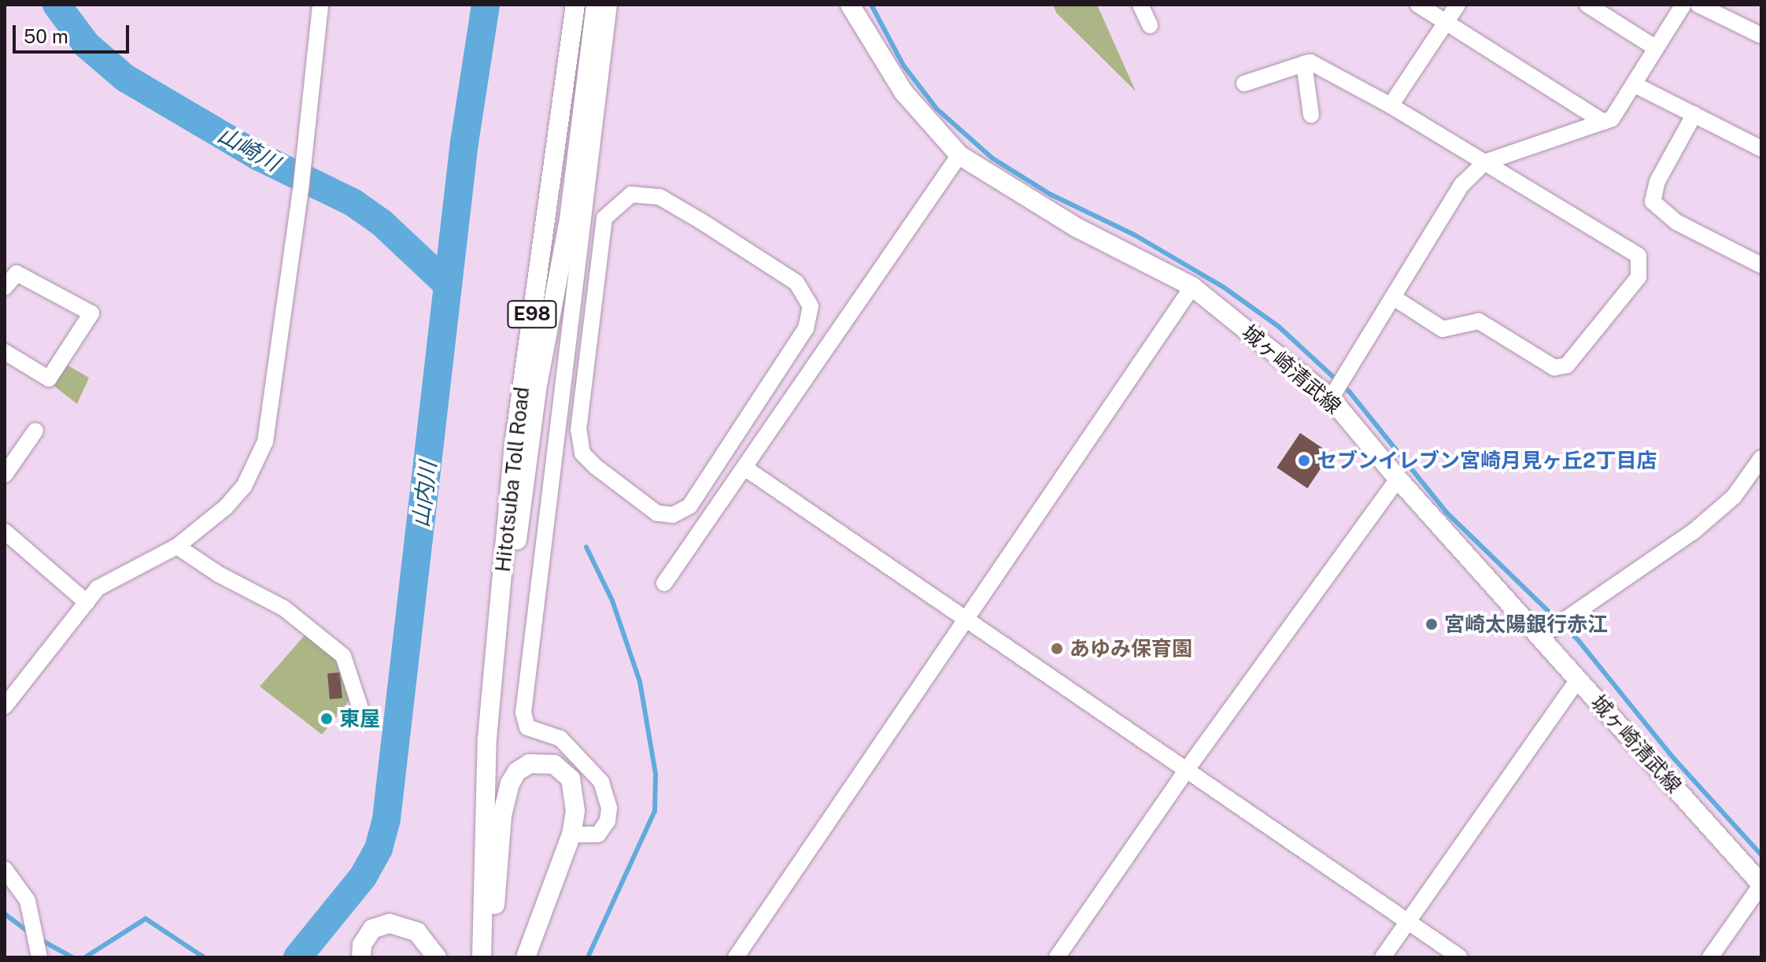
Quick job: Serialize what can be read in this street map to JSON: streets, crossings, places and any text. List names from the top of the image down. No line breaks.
{"streets":{"main road":["E98","城ヶ崎清武線","Hitotsuba Toll Road"]},"water":["山崎川","山内川"],"places":["セブンイレブン宮崎月見ヶ丘2丁目店","宮崎太陽銀行赤江","あゆみ保育園","東屋"],"scale_bar":"50 m"}
